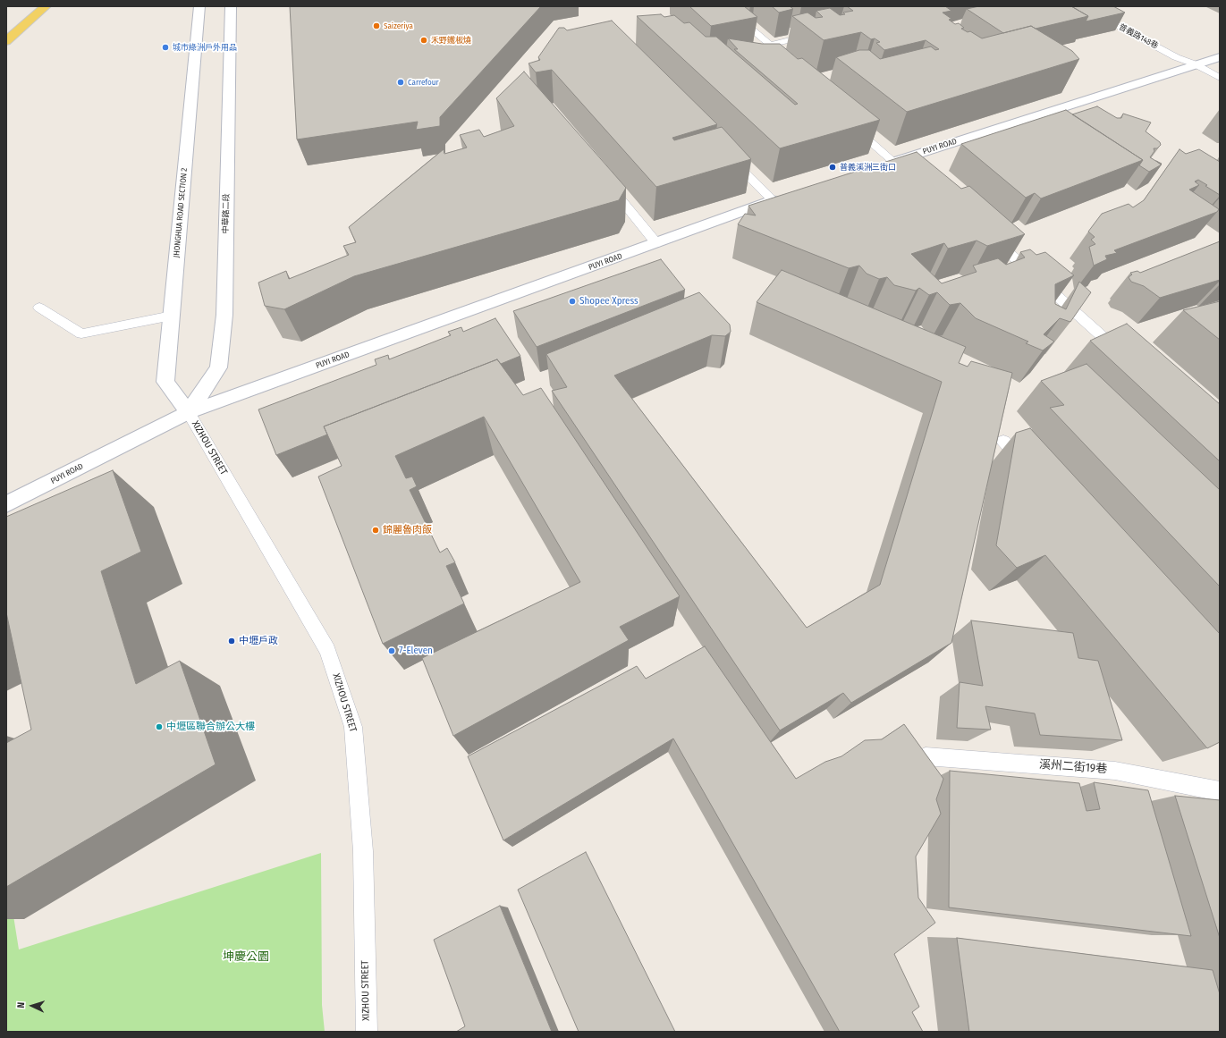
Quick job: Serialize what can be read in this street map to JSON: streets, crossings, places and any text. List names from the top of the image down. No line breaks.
{"streets":{"street":["PUYI ROAD","JHONGHUA ROAD SECTION 2","中華路二段"],"lane":["普義路148巷","XIZHOU STREET","溪州二街19巷"]},"crossings":[["普義路148巷","PUYI ROAD"],["PUYI ROAD","JHONGHUA ROAD SECTION 2"],["PUYI ROAD","中華路二段"],["PUYI ROAD","XIZHOU STREET"],["JHONGHUA ROAD SECTION 2","中華路二段"],["JHONGHUA ROAD SECTION 2","XIZHOU STREET"],["中華路二段","XIZHOU STREET"]],"parks":["坤慶公園"],"places":["Saizeriya","禾野鐵板燒","城市綠洲戶外用品","Carrefour","普義溪洲三街口","Shopee Xpress","錦麗魯肉飯","中壢戶政","7-Eleven","中壢區聯合辦公大樓"],"north":"left"}
